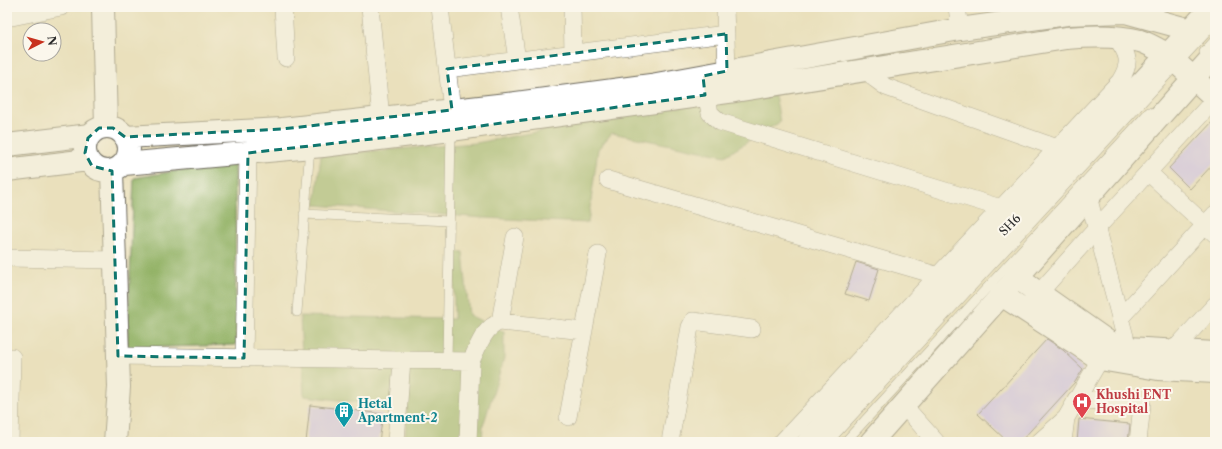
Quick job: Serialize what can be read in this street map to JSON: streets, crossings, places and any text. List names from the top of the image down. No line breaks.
{"streets":{"street":["SH6"]},"places":{"hospital":["Khushi ENT Hospital"],"building":["Hetal Apartment-2"]},"north":"right"}
